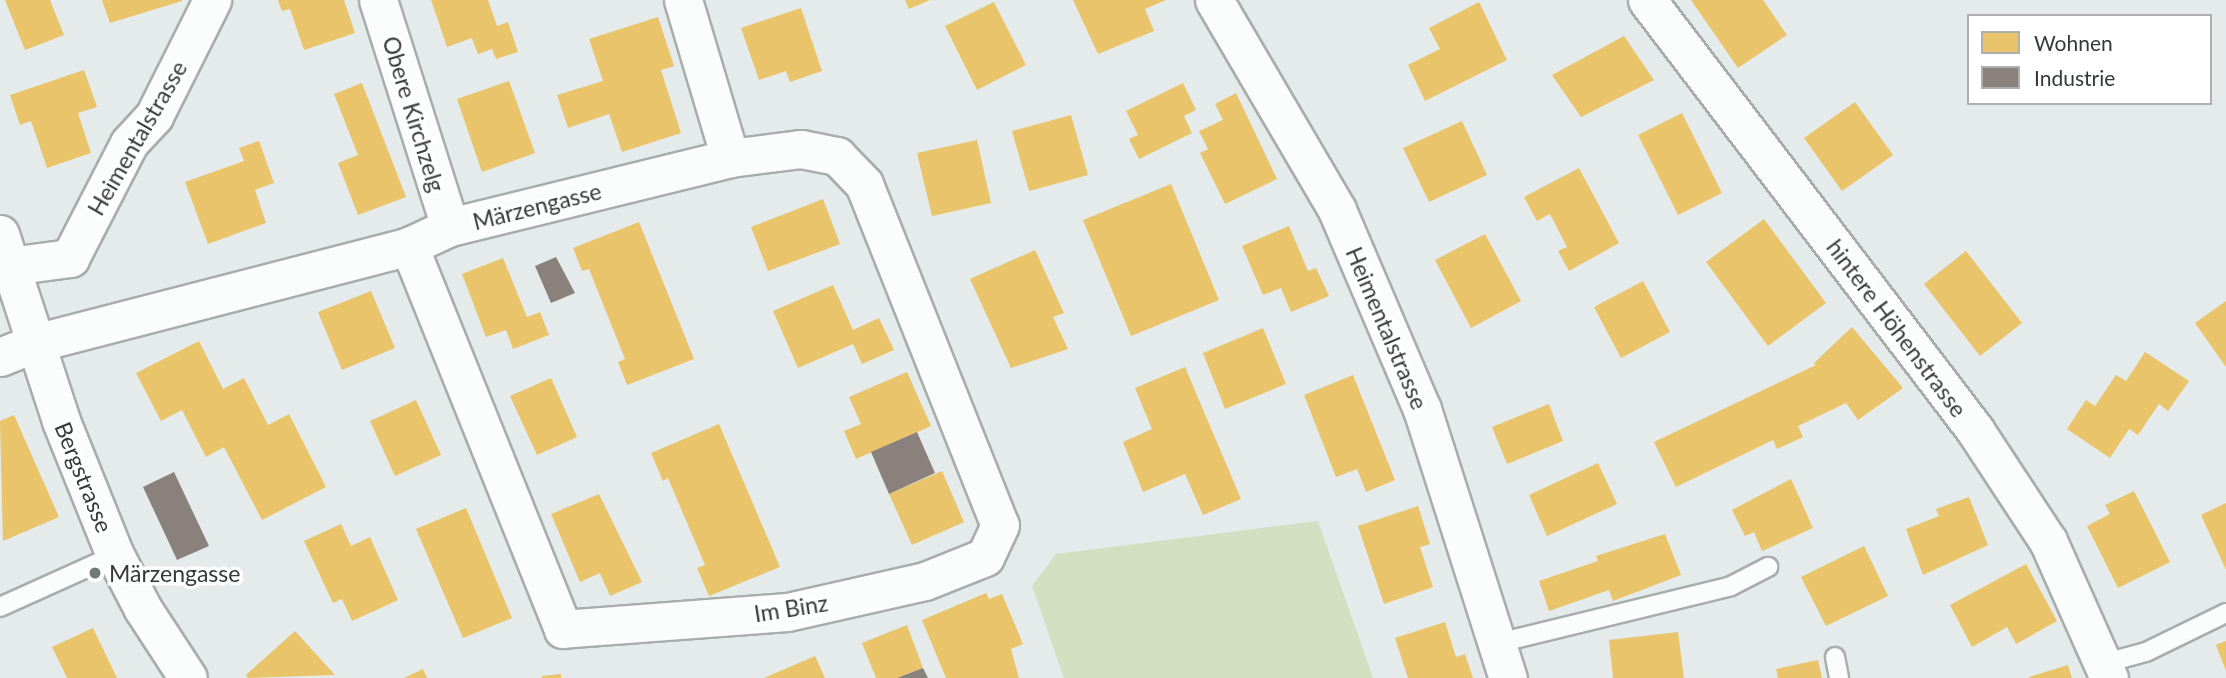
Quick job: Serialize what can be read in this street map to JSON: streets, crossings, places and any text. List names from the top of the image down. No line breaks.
{"streets":{"street":["Obere Kirchzelg","Heimentalstrasse","Märzengasse","hintere Höhenstrasse","Bergstrasse","Im Binz"]},"crossings":[["Obere Kirchzelg","Märzengasse"],["Heimentalstrasse","Bergstrasse"],["Märzengasse","Bergstrasse"],["Märzengasse","Im Binz"]],"places":["Märzengasse"],"legend":["Wohnen","Industrie"]}
